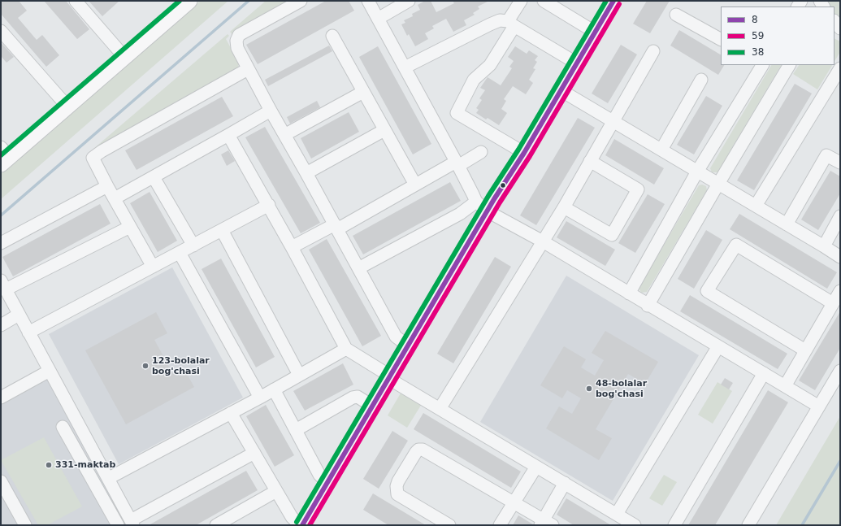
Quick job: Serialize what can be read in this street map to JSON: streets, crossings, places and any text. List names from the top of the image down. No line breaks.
{"places":["123-bolalar bog'chasi","48-bolalar bog'chasi","331-maktab"],"lines":["transit line 8","transit line 38","transit line 59"],"legend":["8","59","38"]}
